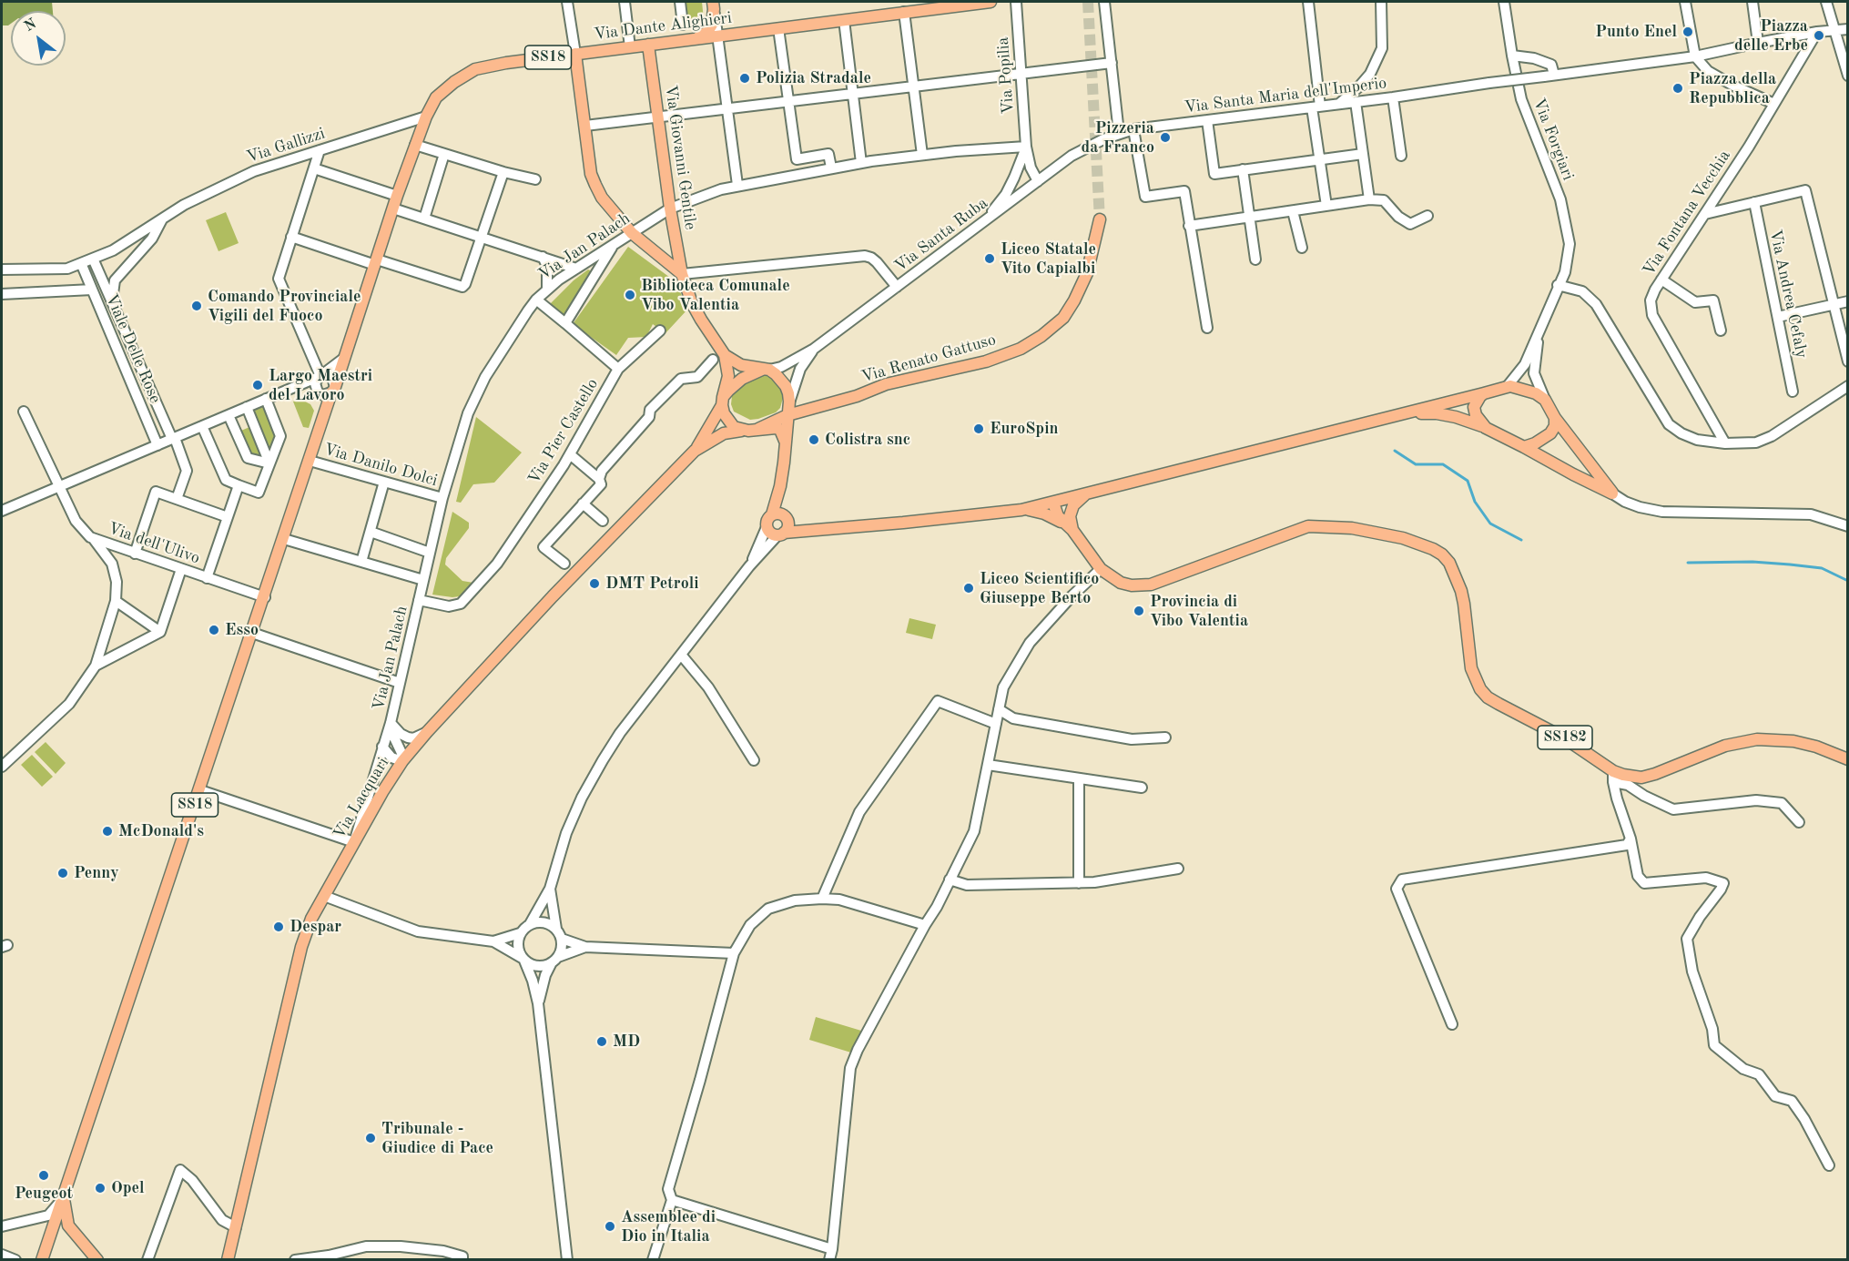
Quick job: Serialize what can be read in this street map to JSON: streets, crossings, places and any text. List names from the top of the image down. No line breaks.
{"streets":{"main road":["Via Dante Alighieri","SS18","Via Giovanni Gentile","Via Renato Gattuso","SS182","Via Lacquari"],"street":["Via Popilia","Via Santa Maria dell'Imperio","Via Forgiari","Via Gallizzi","Via Fontana Vecchia","Via Santa Ruba","Via Jan Palach","Via Andrea Cefaly","Viale Delle Rose","Via Pier Castello","Via Danilo Dolci","Via dell'Ulivo"]},"crossings":[["Via Dante Alighieri","SS18"],["Via Dante Alighieri","Via Gallizzi"],["Via Dante Alighieri","Via Giovanni Gentile"],["SS18","Via Gallizzi"],["SS18","Via Danilo Dolci"],["SS18","Via dell'Ulivo"],["Via Popilia","Via Santa Ruba"],["Via Popilia","Via Jan Palach"],["Via Santa Maria dell'Imperio","Via Fontana Vecchia"],["Via Santa Maria dell'Imperio","Via Santa Ruba"],["Via Gallizzi","Viale Delle Rose"],["Via Giovanni Gentile","Via Jan Palach"],["Via Santa Ruba","Via Renato Gattuso"],["Via Santa Ruba","Via Lacquari"],["Via Jan Palach","Via Pier Castello"],["Via Jan Palach","Via Danilo Dolci"],["Via Jan Palach","Via Lacquari"],["Via Renato Gattuso","Via Lacquari"]],"places":["Punto Enel","Piazza delle Erbe","Polizia Stradale","Piazza della Repubblica","Pizzeria da Franco","Liceo Statale Vito Capialbi","Biblioteca Comunale Vibo Valentia","Comando Provinciale Vigili del Fuoco","Largo Maestri del Lavoro","EuroSpin","Colistra snc","DMT Petroli","Liceo Scientifico Giuseppe Berto","Provincia di Vibo Valentia","Esso","McDonald's","Penny","Despar","MD","Tribunale - Giudice di Pace","Peugeot","Opel","Assemblee di Dio in Italia"],"north":"top left"}
